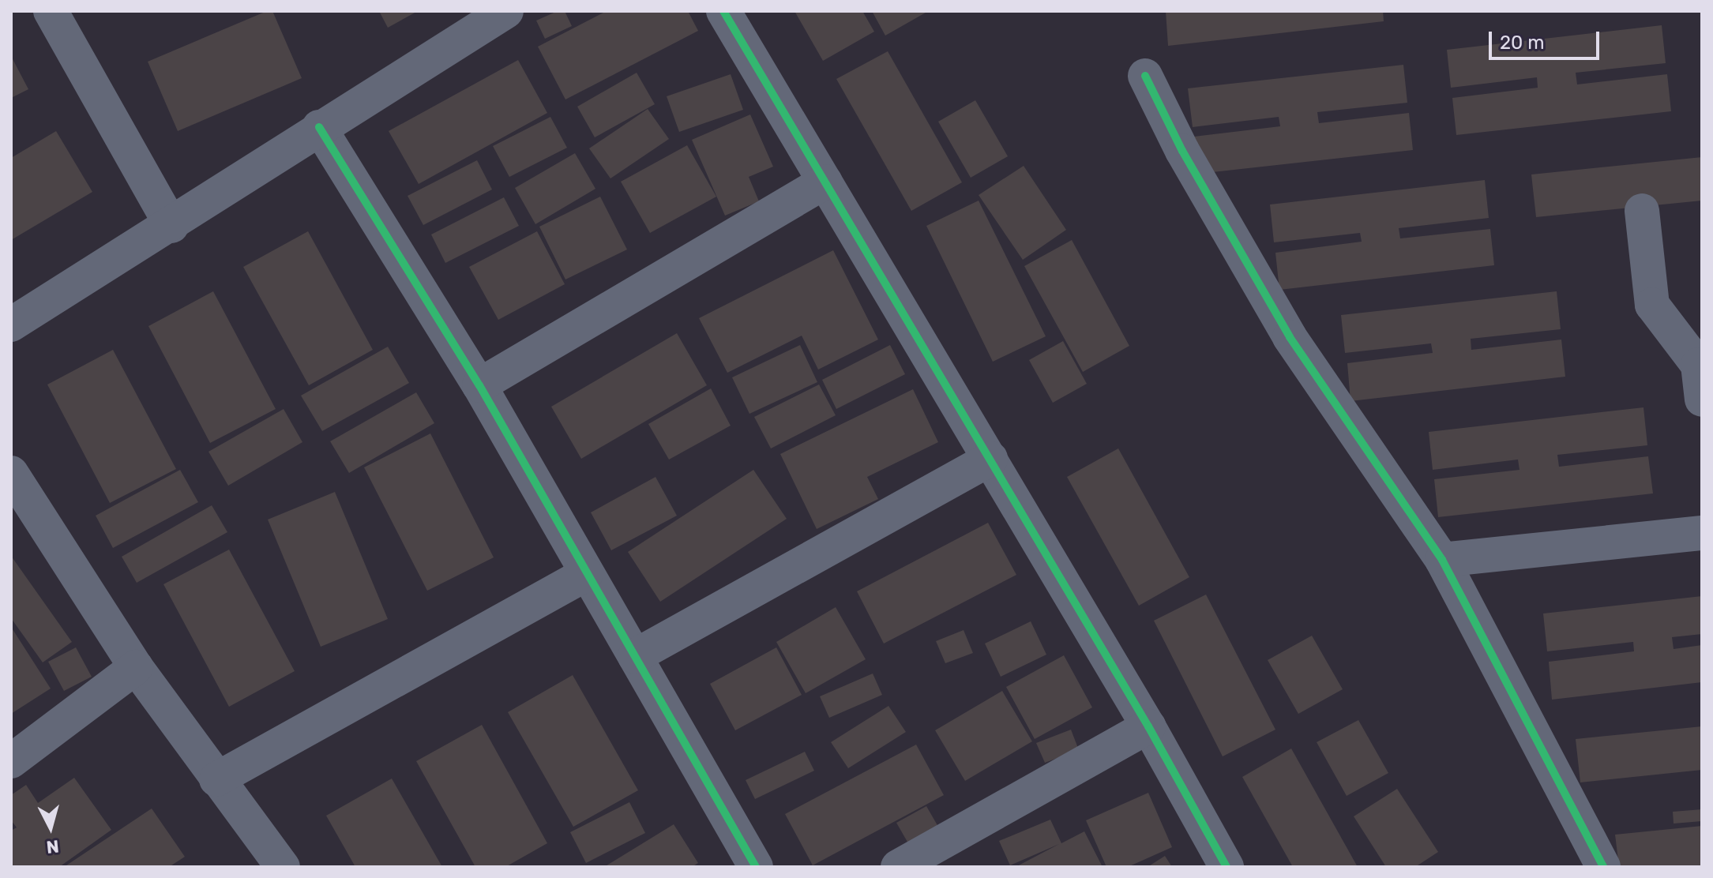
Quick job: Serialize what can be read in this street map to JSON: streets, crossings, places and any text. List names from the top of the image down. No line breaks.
{"scale_bar":"20 m","north":"bottom"}
